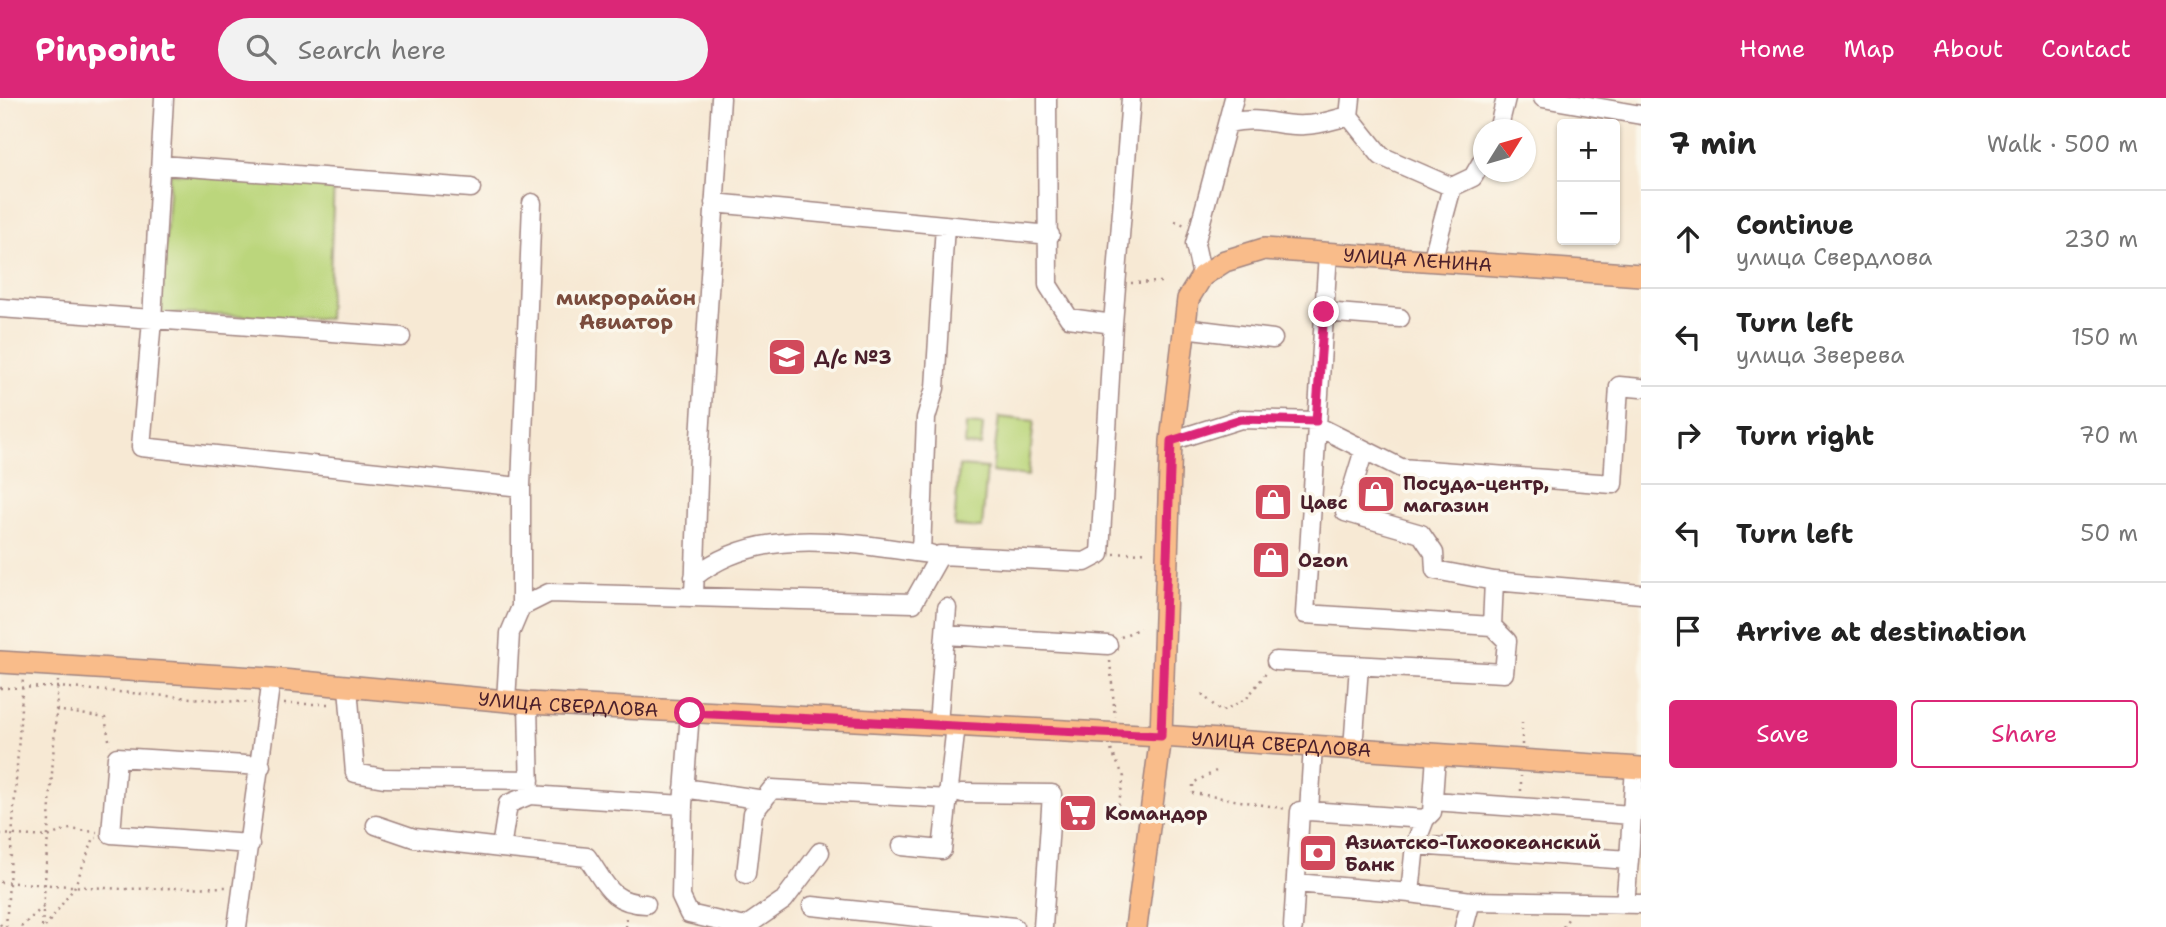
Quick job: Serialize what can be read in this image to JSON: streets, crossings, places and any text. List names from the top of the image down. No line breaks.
{"streets":{"main road":["УЛИЦА ЛЕНИНА","УЛИЦА СВЕРДЛОВА"]},"districts":["микрорайон Авиатор"],"places":{"school or university":["Д/с №3"],"shop":["Посуда-центр, магазин","Цавс","Ozon"],"supermarket":["Командор"],"bank":["Азиатско-Тихоокеанский Банк"]},"north":"top right","page":{"header":"Pinpoint","search":"Search here","nav":["Home","Map","About","Contact"],"heading":["7 min","Walk · 500 m"],"map_buttons":["+","−"],"list":[["Continue","улица Свердлова","230 m"],["Turn left","улица Зверева","150 m"],["Turn right","70 m"],["Turn left","50 m"],"Arrive at destination"],"buttons":["Save","Share"]}}
